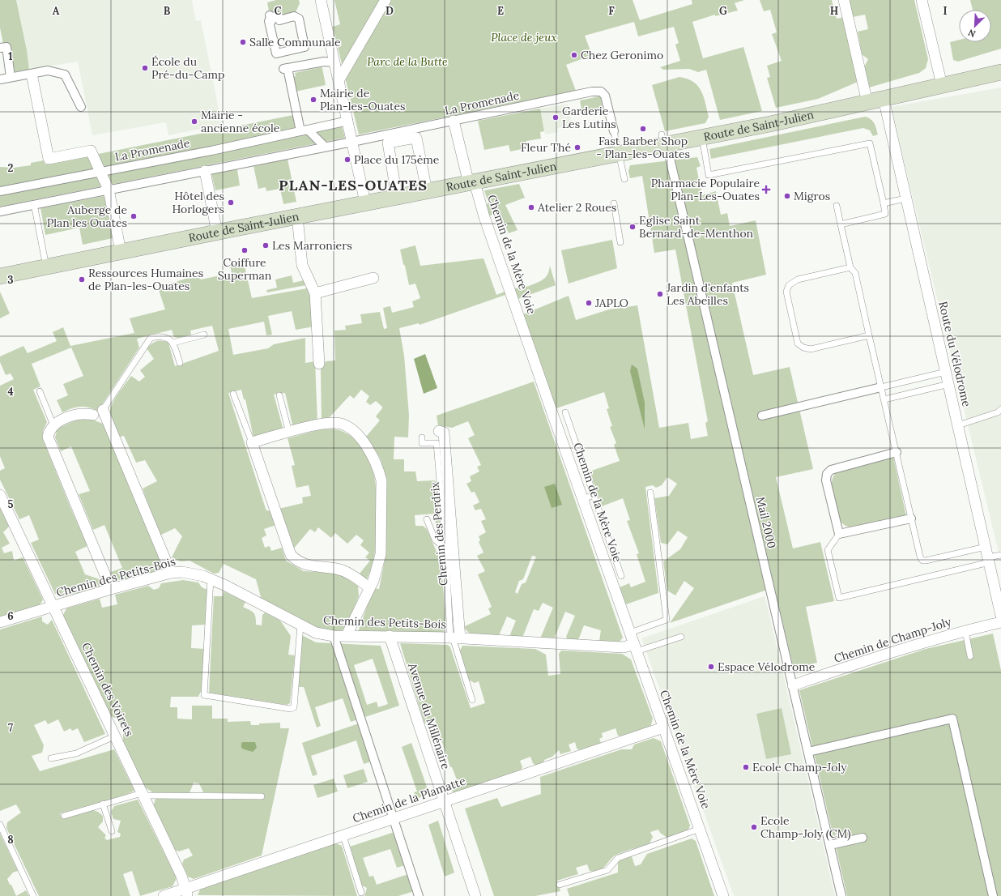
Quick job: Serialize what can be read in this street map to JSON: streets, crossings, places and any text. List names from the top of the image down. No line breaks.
{"streets":{"main road":["Route de Saint-Julien"],"street":["La Promenade","Chemin de la Mère Voie","Route du Vélodrome","Mail 2000","Chemin des Perdrix","Chemin des Petits-Bois","Chemin de Champ-Joly","Chemin des Voirets","Avenue du Millénaire","Chemin de la Plamatte"]},"crossings":[["La Promenade","Chemin de la Mère Voie"],["Route de Saint-Julien","Chemin de la Mère Voie"],["Route de Saint-Julien","Route du Vélodrome"],["Route de Saint-Julien","Mail 2000"],["Chemin de la Mère Voie","Chemin des Petits-Bois"],["Chemin de la Mère Voie","Chemin de la Plamatte"],["Mail 2000","Chemin de Champ-Joly"],["Chemin des Perdrix","Chemin des Petits-Bois"],["Chemin des Petits-Bois","Chemin des Voirets"],["Chemin des Petits-Bois","Avenue du Millénaire"],["Chemin des Voirets","Chemin de la Plamatte"],["Avenue du Millénaire","Chemin de la Plamatte"]],"districts":["PLAN-LES-OUATES"],"parks":["Place de jeux","Parc de la Butte"],"places":{"other":["Salle Communale","Chez Geronimo","École du Pré-du-Camp","Mairie de Plan-les-Ouates","Garderie Les Lutins","Mairie - ancienne école","Fast Barber Shop - Plan-les-Ouates","Fleur Thé","Place du 175ème","Migros","Hôtel des Horlogers","Atelier 2 Roues","Auberge de Plan les Ouates","Eglise Saint Bernard-de-Menthon","Les Marroniers","Coiffure Superman","Ressources Humaines de Plan-les-Ouates","Jardin d'enfants Les Abeilles","JAPLO","Espace Vélodrome","Ecole Champ-Joly","Ecole Champ-Joly (CM)"],"health":["Pharmacie Populaire Plan-Les-Ouates"]},"north":"bottom left","grid":{"columns":["A","B","C","D","E","F","G","H","I"],"rows":["1","2","3","4","5","6","7","8"]}}
